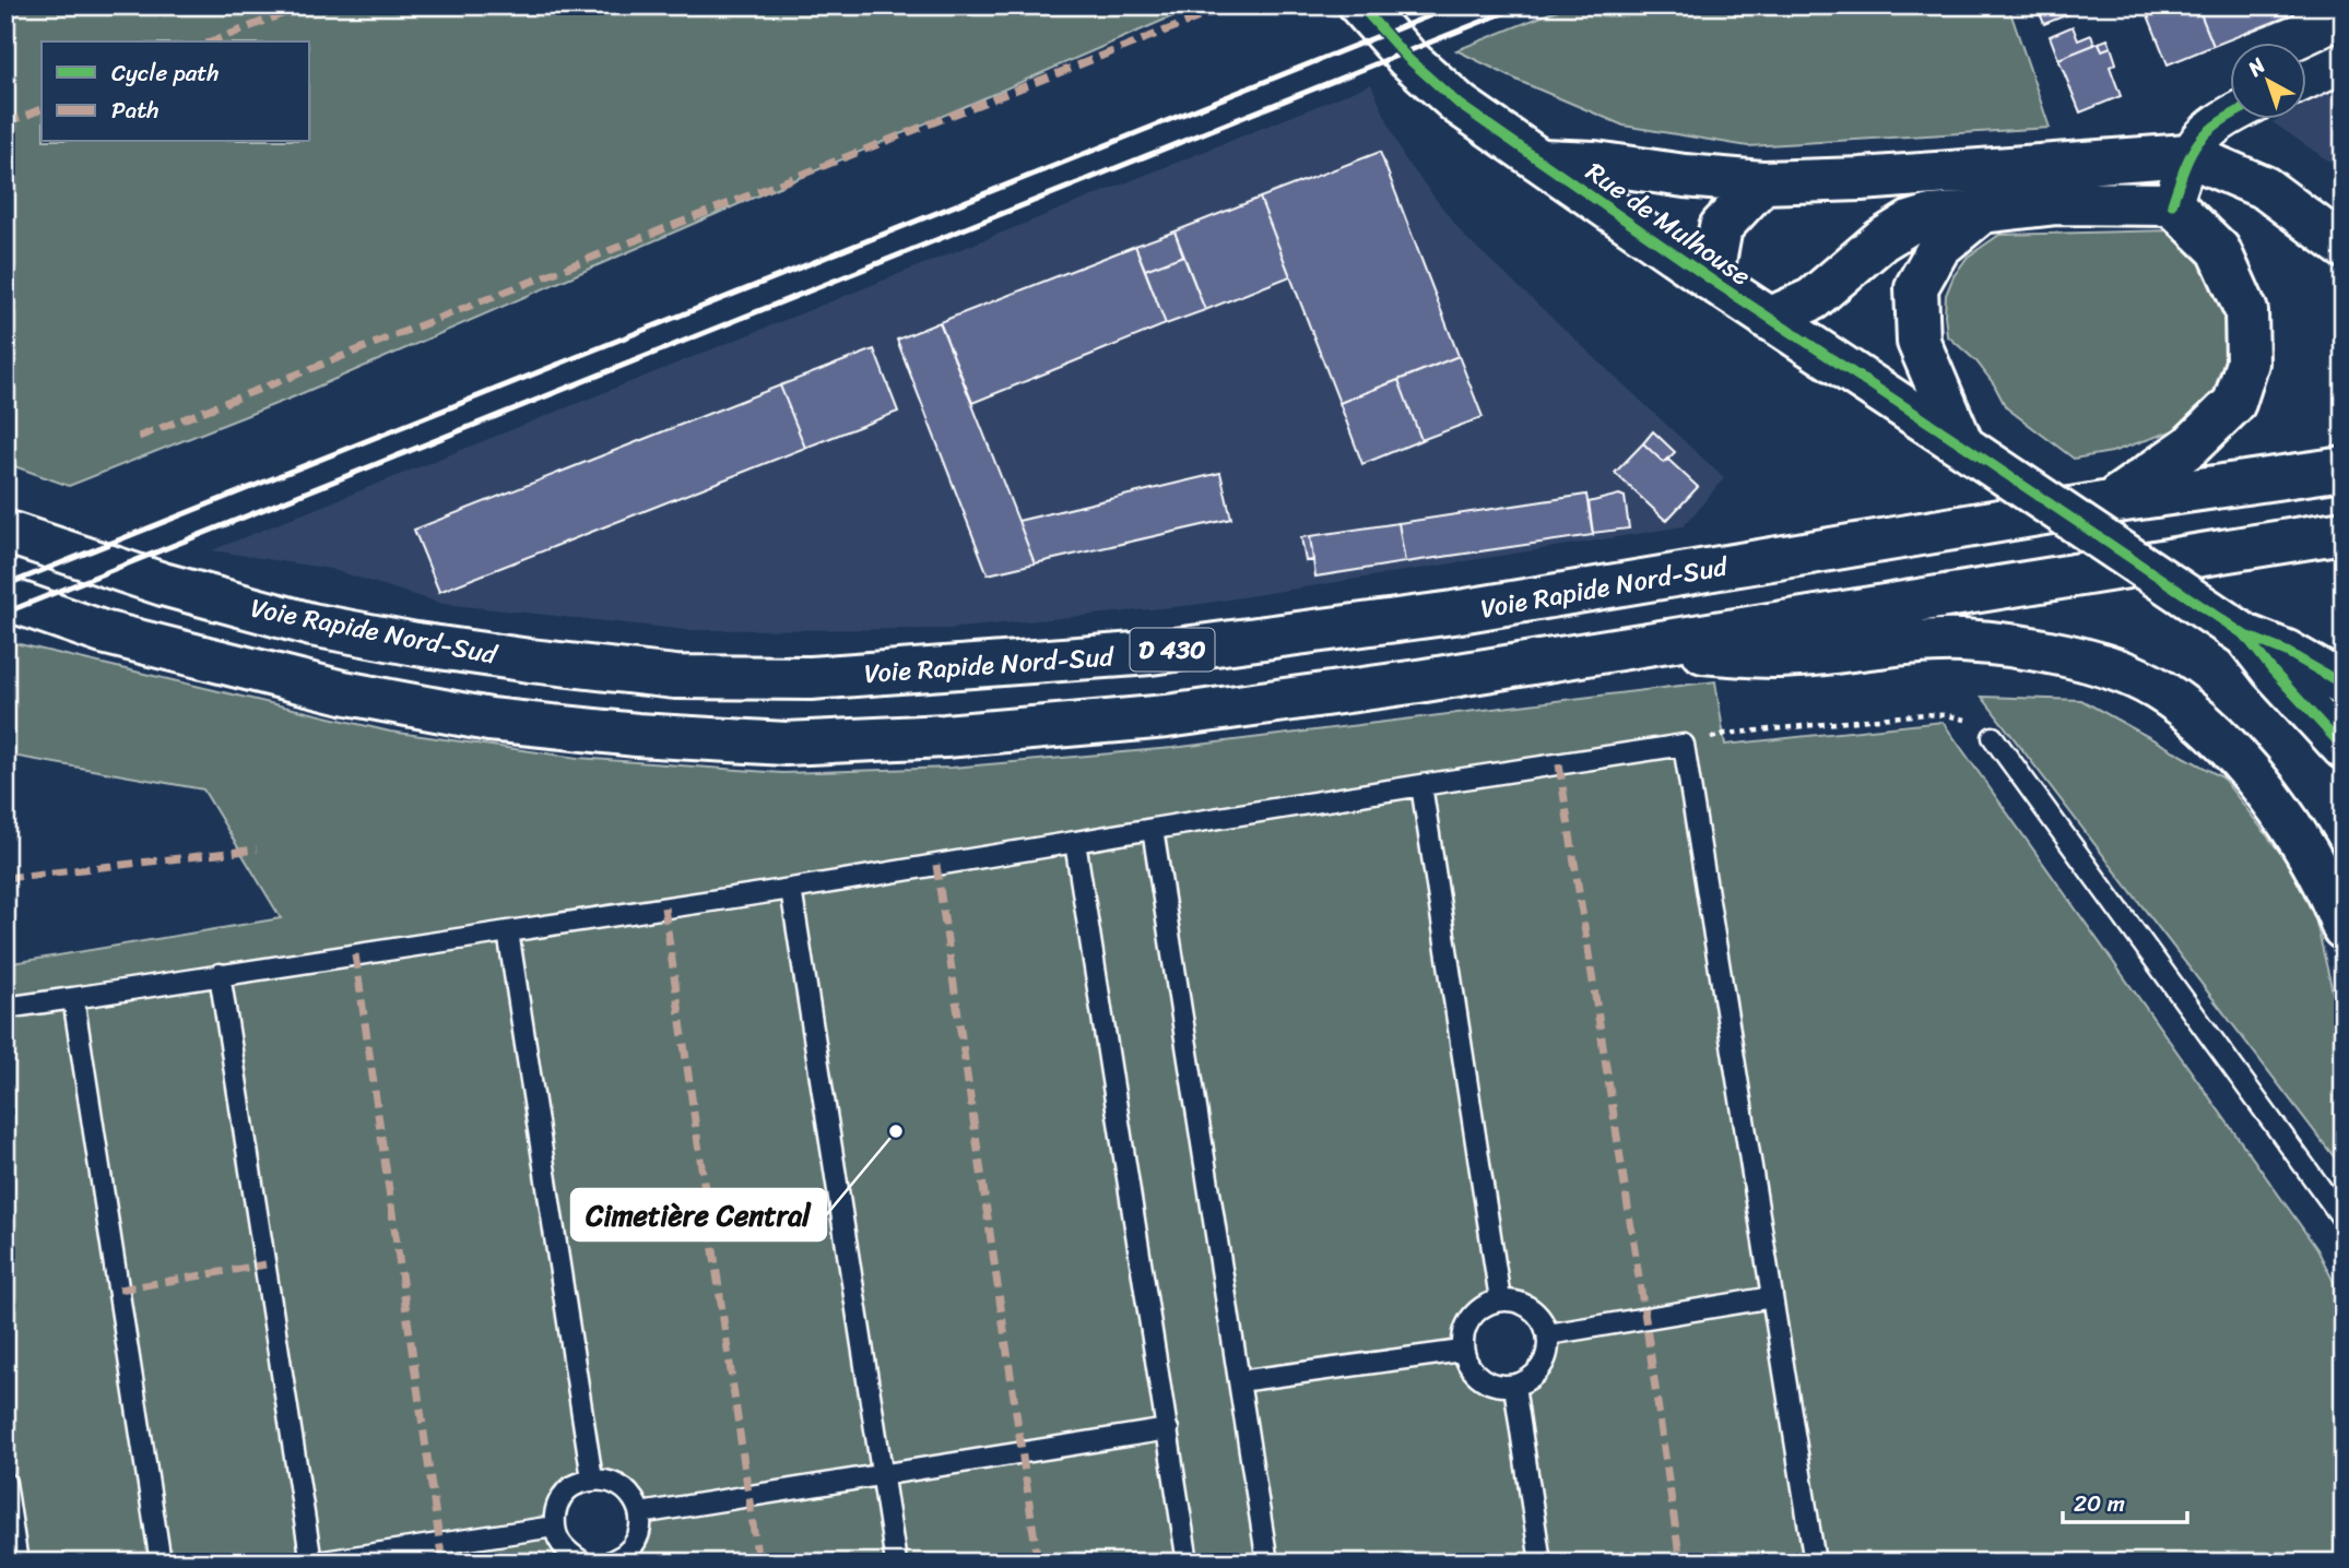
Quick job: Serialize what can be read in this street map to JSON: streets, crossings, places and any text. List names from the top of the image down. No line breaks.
{"streets":{"main road":["Rue de Mulhouse","Voie Rapide Nord-Sud","D 430"]},"places":["Cimetière Central"],"legend":["Cycle path","Path"],"scale_bar":"20 m","north":"top left"}
